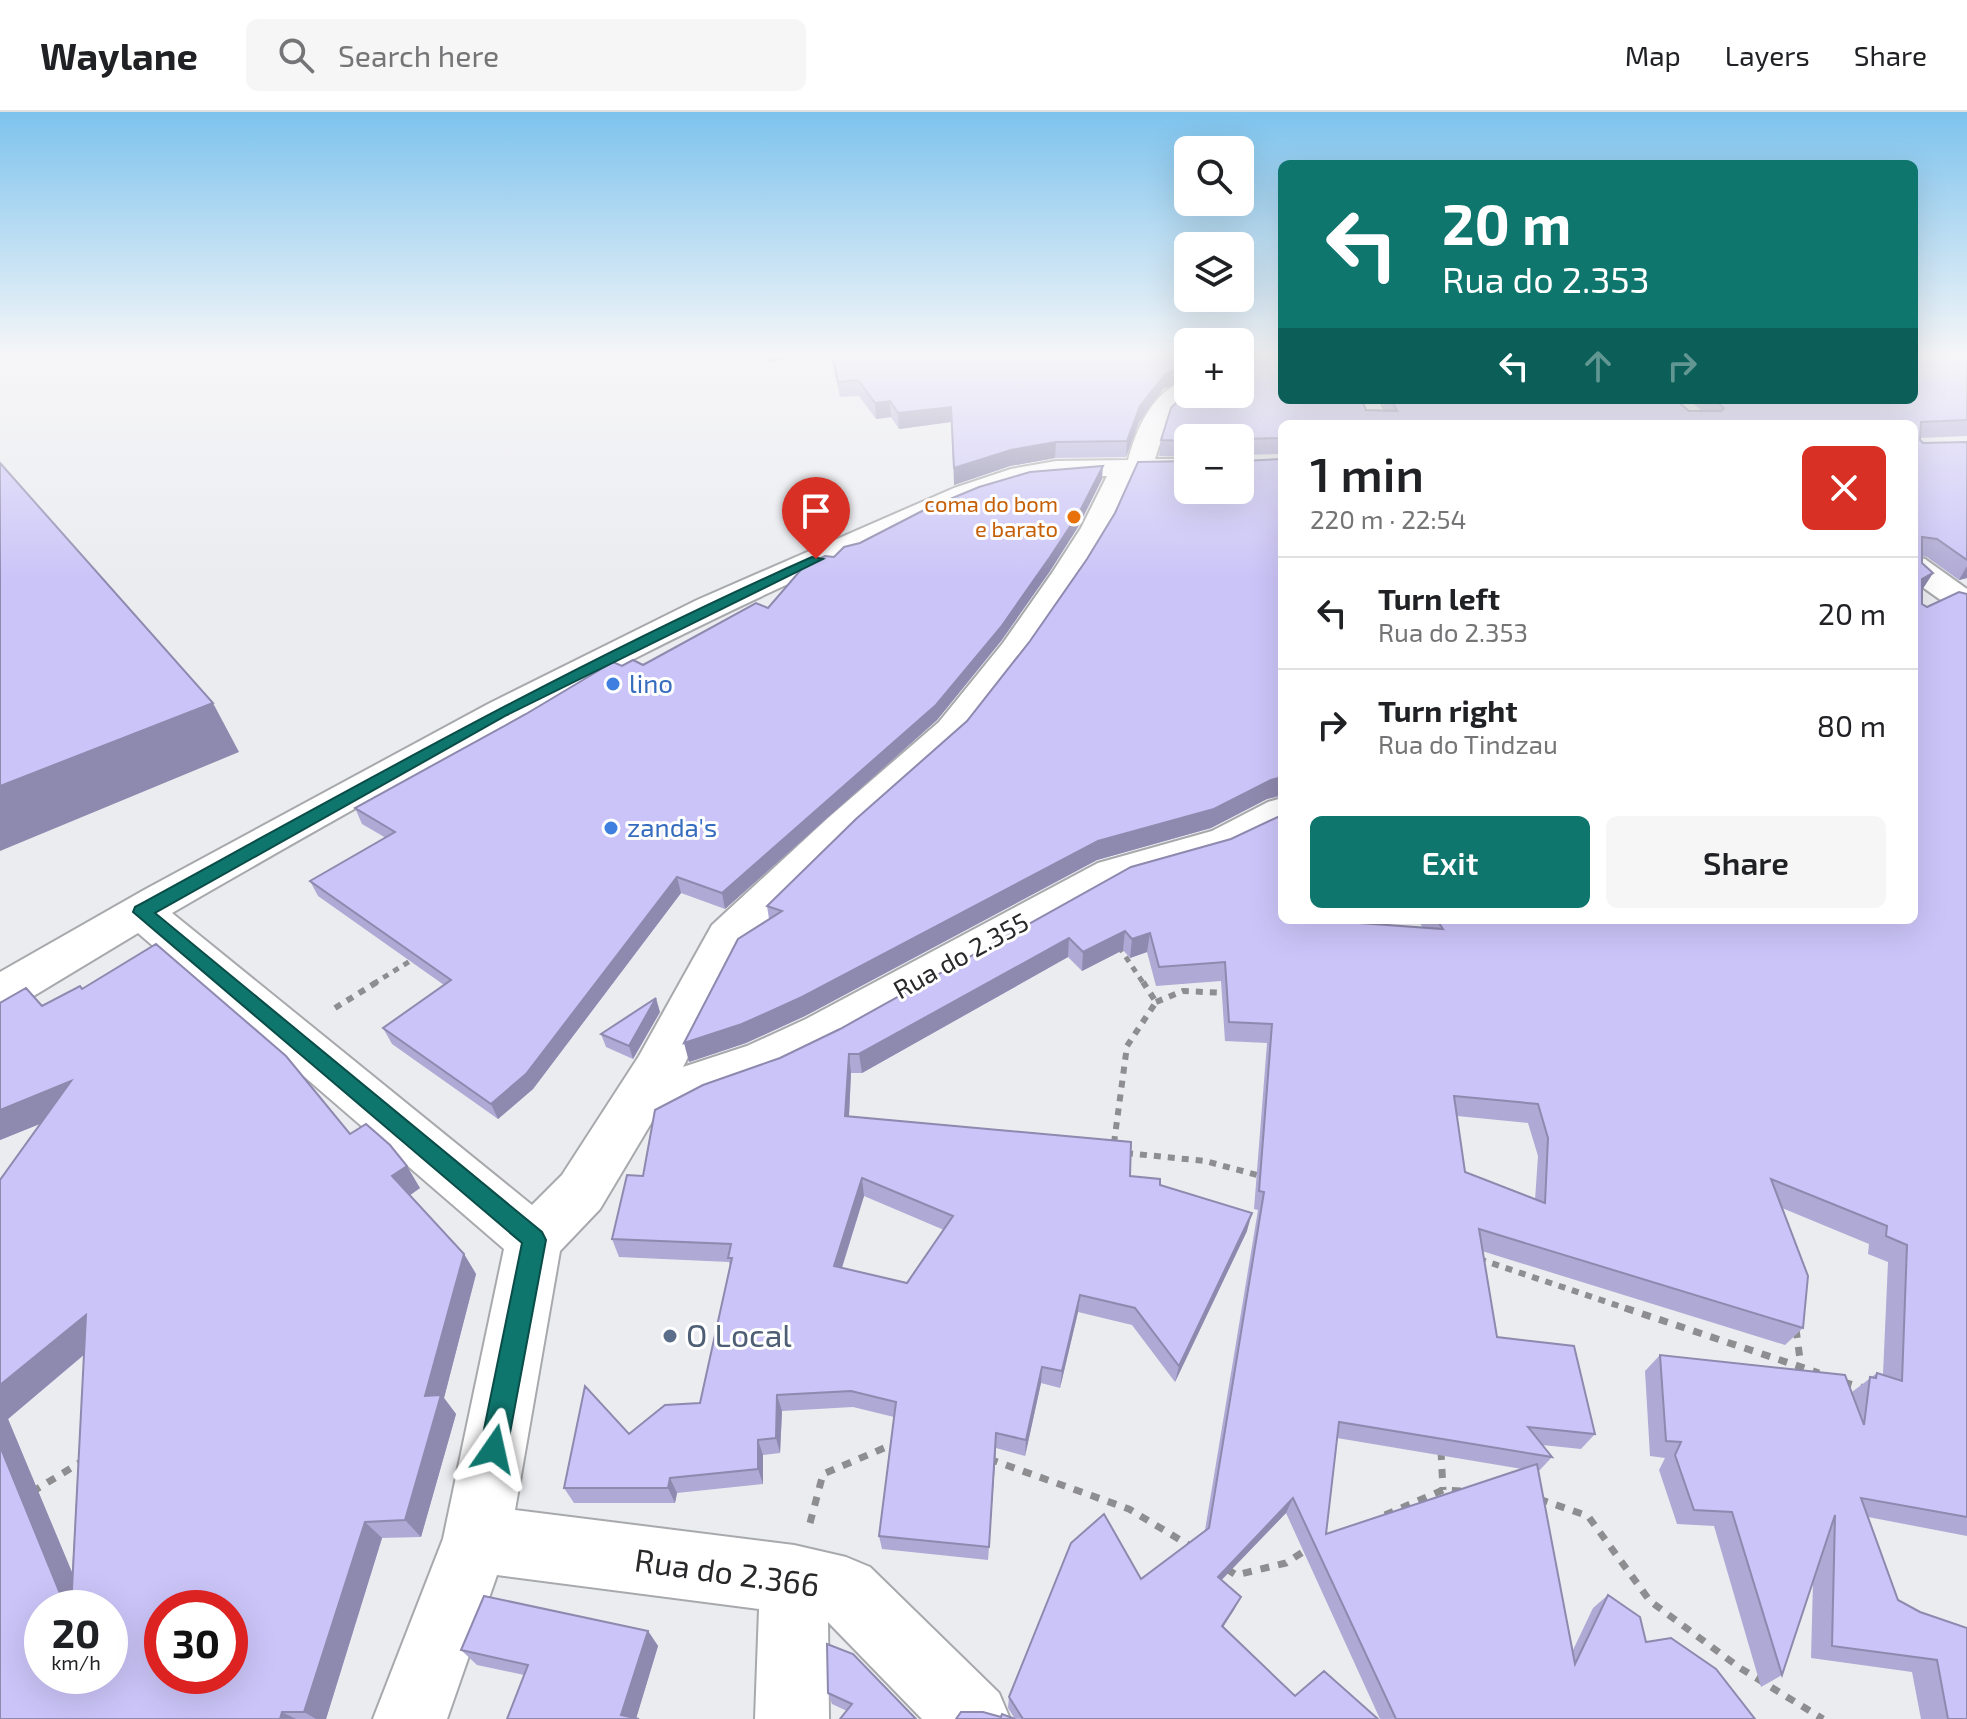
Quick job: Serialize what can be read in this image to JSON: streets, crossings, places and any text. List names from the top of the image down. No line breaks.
{"streets":{"street":["Rua do 2.355","Rua do 2.366"]},"places":["coma do bom e barato","lino","zanda's","O Local"],"page":{"header":"Waylane","search":"Search here","nav":["Map","Layers","Share"],"map_buttons":["+","−"],"turn":["20 m","Rua do 2.353"],"heading":["1 min","220 m · 22:54"],"list":[{"name":"Turn left","note":"Rua do 2.353","value":"20 m"},{"name":"Turn right","note":"Rua do Tindzau","value":"80 m"}],"buttons":["Exit","Share"],"speed":"20 km/h","limit":"30"}}
